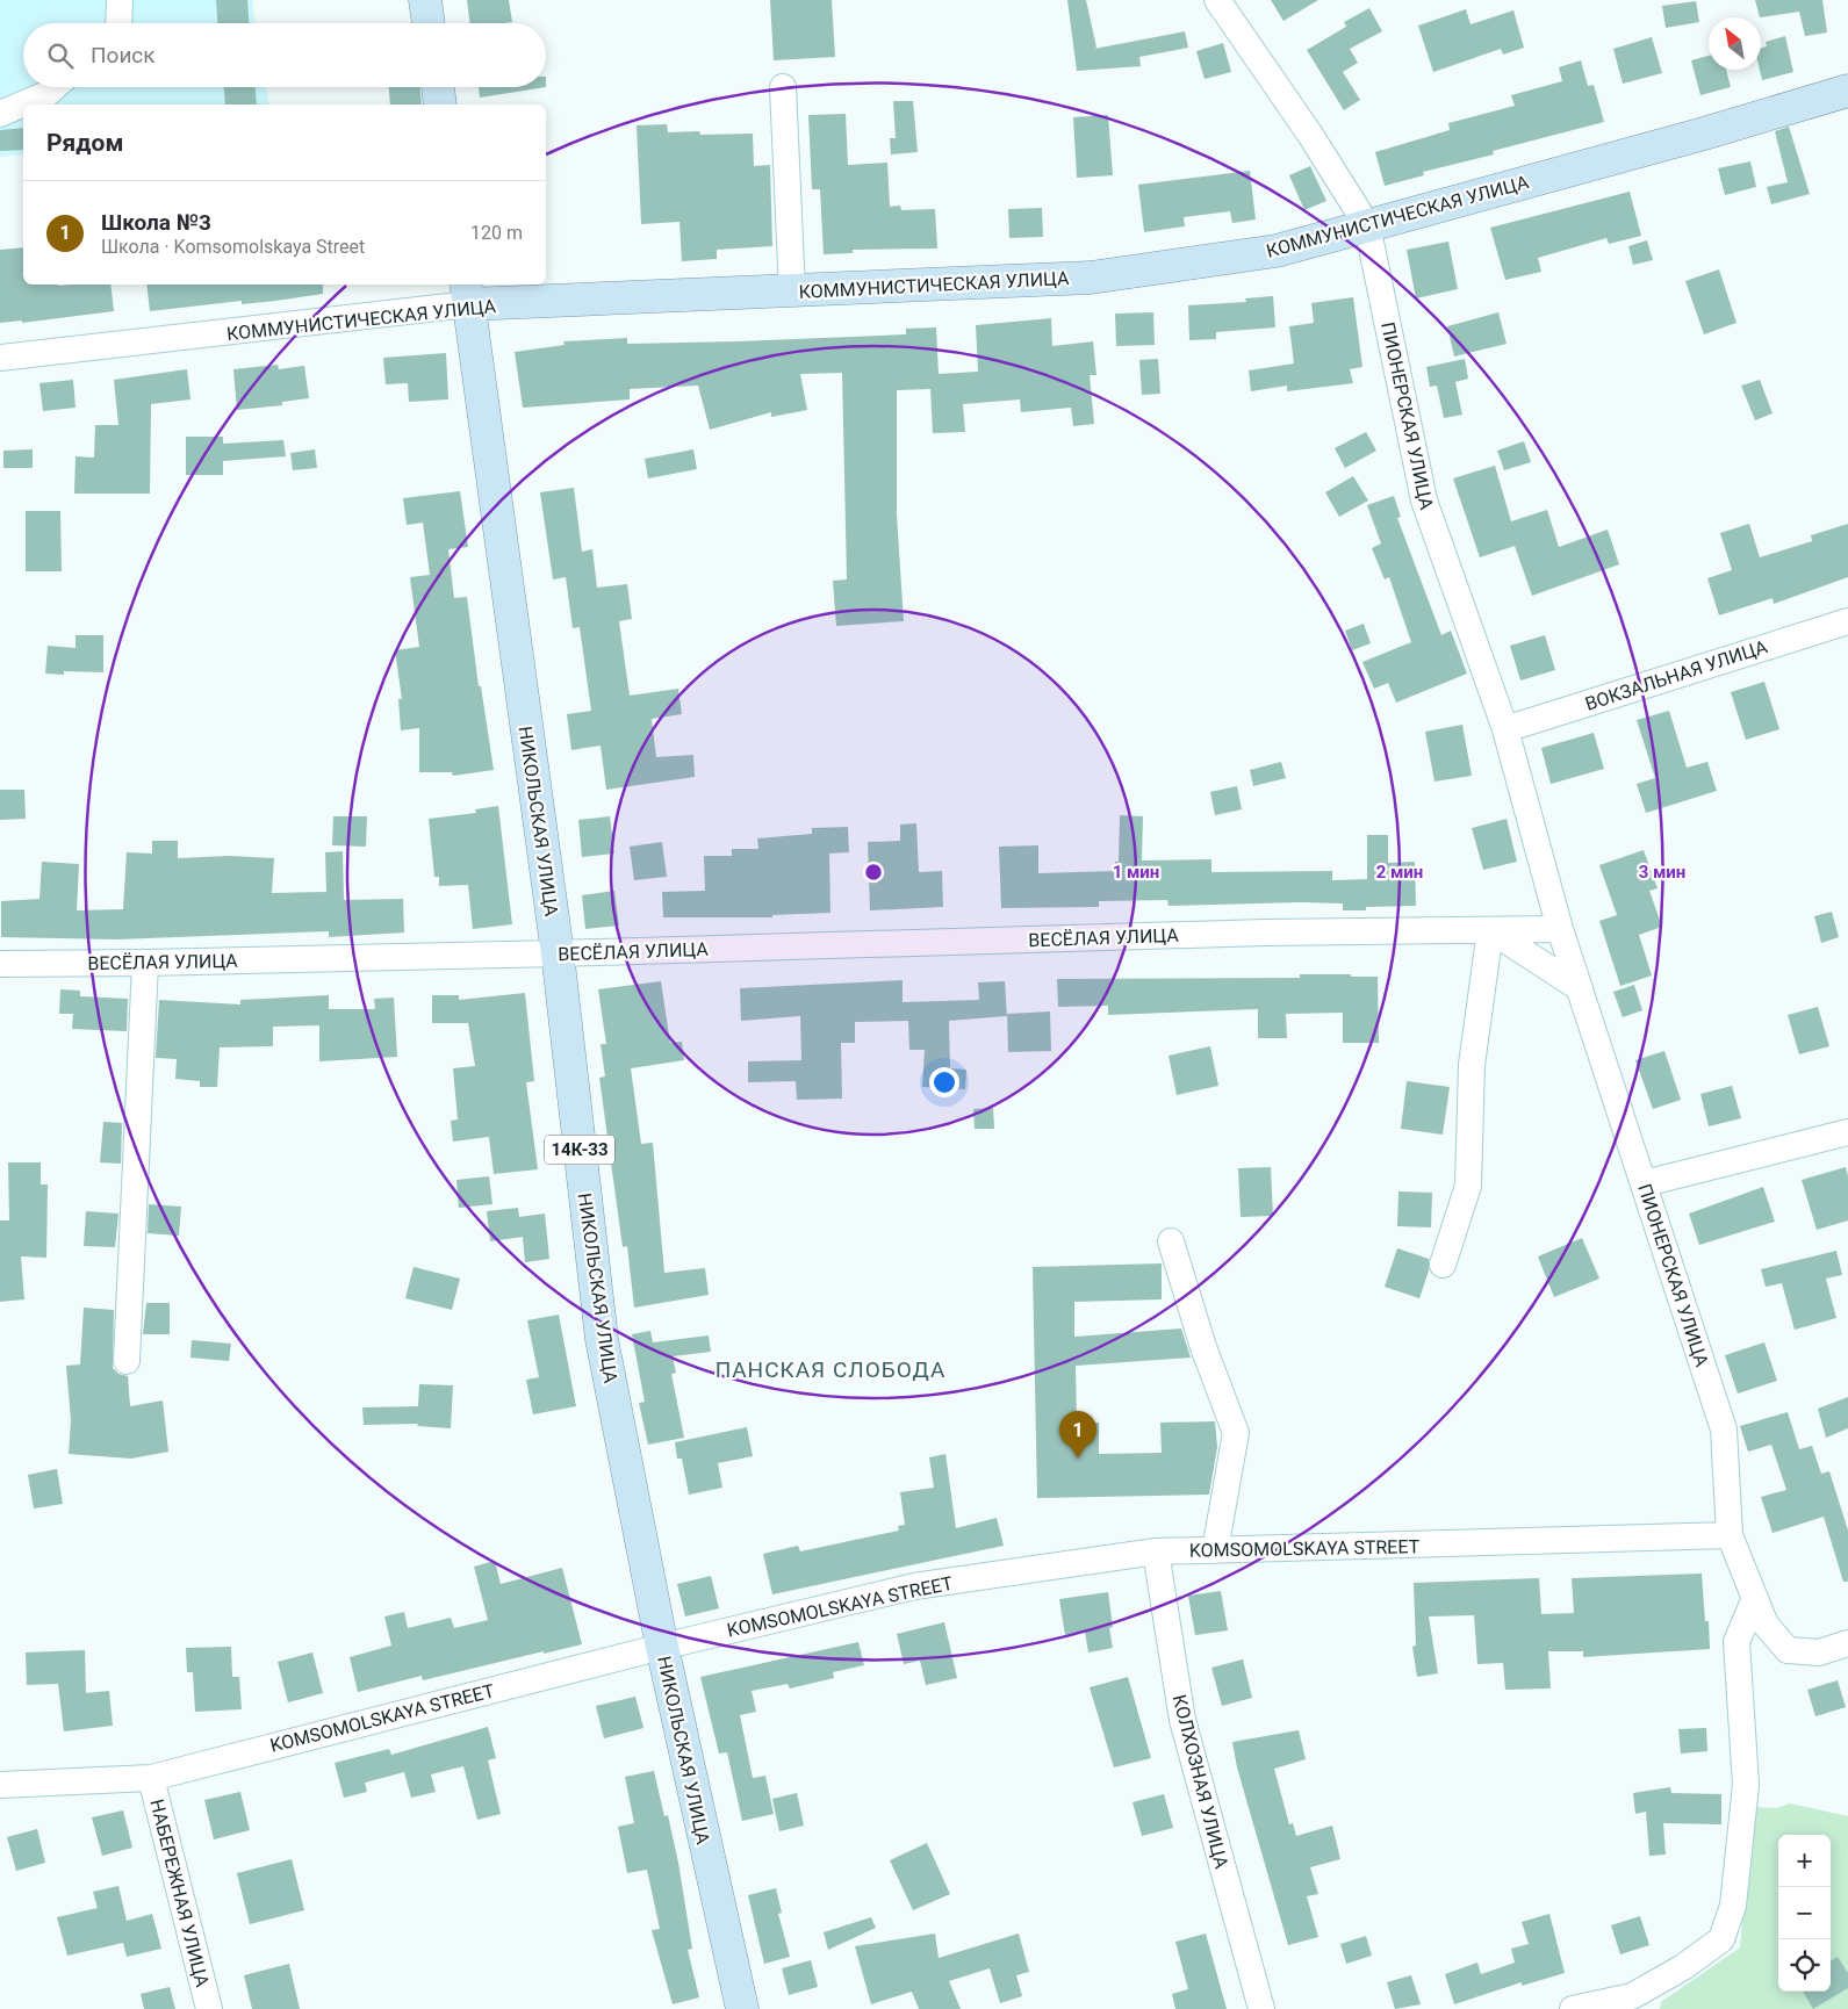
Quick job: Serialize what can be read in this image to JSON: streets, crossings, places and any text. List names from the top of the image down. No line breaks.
{"streets":{"main road":["КОММУНИСТИЧЕСКАЯ УЛИЦА","НИКОЛЬСКАЯ УЛИЦА","14К-33"],"street":["ПИОНЕРСКАЯ УЛИЦА","ВОКЗАЛЬНАЯ УЛИЦА","ВЕСЁЛАЯ УЛИЦА","KOMSOMOLSKAYA STREET","КОЛХОЗНАЯ УЛИЦА","НАБЕРЕЖНАЯ УЛИЦА"]},"crossings":[["КОММУНИСТИЧЕСКАЯ УЛИЦА","ПИОНЕРСКАЯ УЛИЦА"],["КОММУНИСТИЧЕСКАЯ УЛИЦА","НИКОЛЬСКАЯ УЛИЦА"],["ПИОНЕРСКАЯ УЛИЦА","ВОКЗАЛЬНАЯ УЛИЦА"],["ПИОНЕРСКАЯ УЛИЦА","KOMSOMOLSKAYA STREET"],["НИКОЛЬСКАЯ УЛИЦА","ВЕСЁЛАЯ УЛИЦА"],["НИКОЛЬСКАЯ УЛИЦА","KOMSOMOLSKAYA STREET"],["KOMSOMOLSKAYA STREET","КОЛХОЗНАЯ УЛИЦА"],["KOMSOMOLSKAYA STREET","НАБЕРЕЖНАЯ УЛИЦА"]],"districts":["ПАНСКАЯ СЛОБОДА"],"north":"top left","page":{"search":"Поиск","heading":"Рядом","list":[{"mark":"1","name":"Школа №3","note":"Школа · Komsomolskaya Street","value":"120 m"}],"pins":"1","map_buttons":["+","−"]},"rings":["1 мин","2 мин","3 мин"]}
